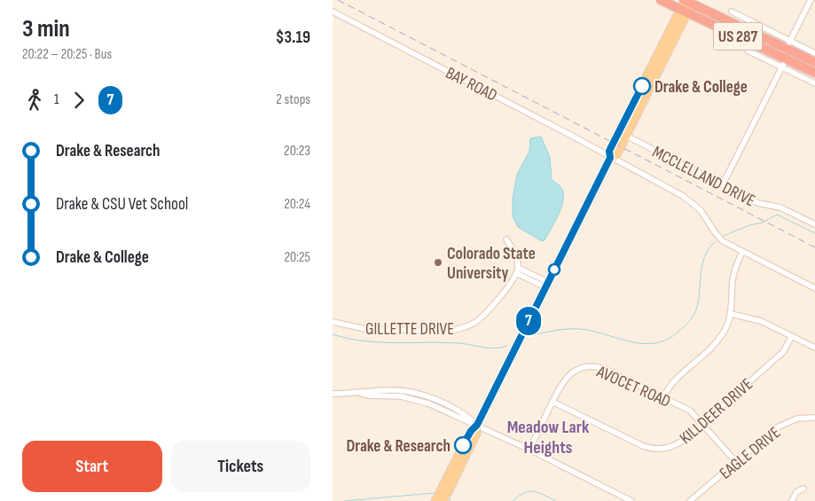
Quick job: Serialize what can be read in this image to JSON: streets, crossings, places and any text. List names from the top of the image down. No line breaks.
{"streets":{"highway":["US 287"],"street":["BAY ROAD","MCCLELLAND DRIVE","GILLETTE DRIVE","AVOCET ROAD","KILLDEER DRIVE","EAGLE DRIVE"]},"crossings":[["AVOCET ROAD","KILLDEER DRIVE"],["AVOCET ROAD","EAGLE DRIVE"]],"districts":["Meadow Lark Heights"],"places":["Drake & College","Colorado State University","Drake & Research"],"lines":["bus line 7"],"page":{"heading":["3 min","20:22 – 20:25 · Bus","$3.19"],"on_map":"7","legs":["1","7","2 stops"],"list":[{"name":"Drake & Research","value":"20:23"},{"name":"Drake & CSU Vet School","value":"20:24"},{"name":"Drake & College","value":"20:25"}],"buttons":["Start","Tickets"]}}
